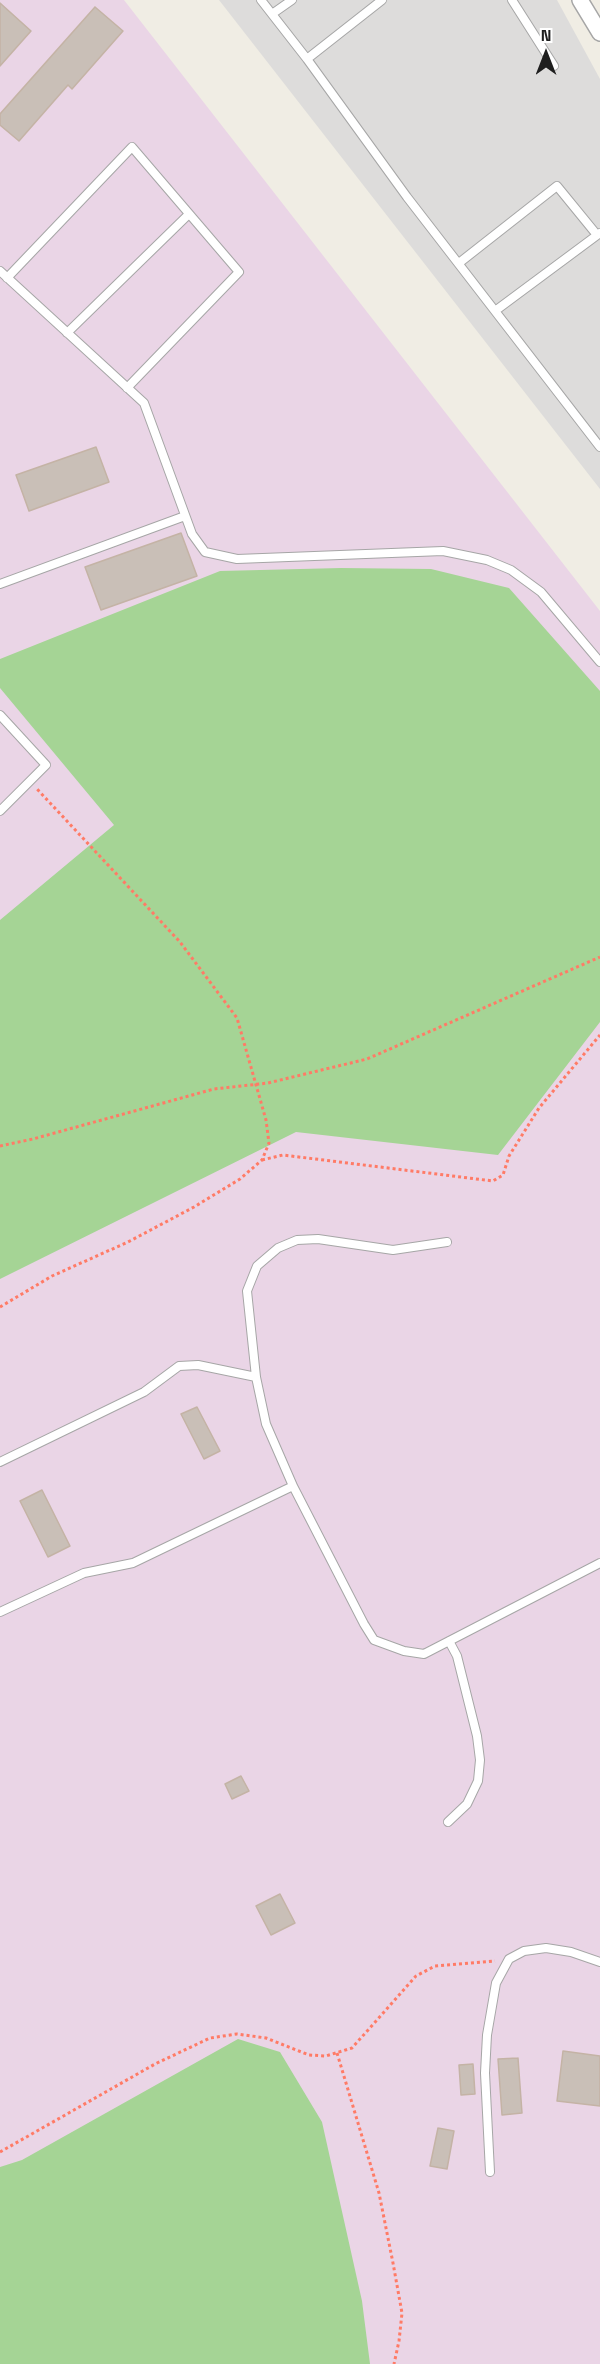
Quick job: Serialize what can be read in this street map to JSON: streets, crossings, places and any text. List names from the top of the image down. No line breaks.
{"north":"top"}
